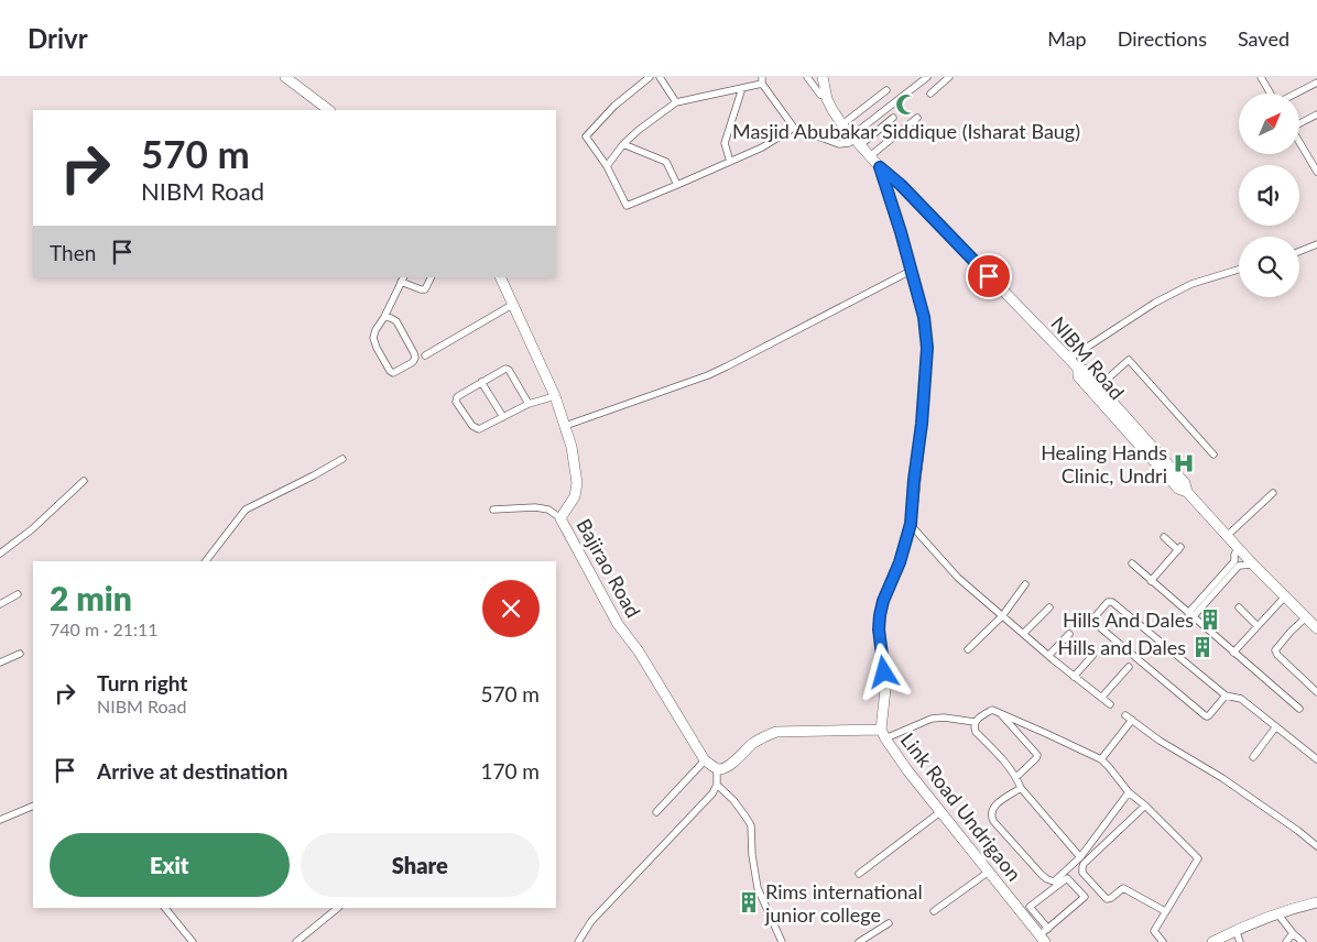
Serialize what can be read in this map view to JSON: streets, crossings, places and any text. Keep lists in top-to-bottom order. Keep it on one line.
{"streets":{"street":["NIBM Road","Bajirao Road","Link Road Undrigaon"]},"crossings":[["NIBM Road","Link Road Undrigaon"]],"places":{"mosque":["Masjid Abubakar Siddique (Isharat Baug)"],"hospital":["Healing Hands Clinic, Undri"],"building":["Hills And Dales","Hills and Dales","Rims international junior college"]},"north":"top right","page":{"header":"Drivr","nav":["Map","Directions","Saved"],"turn":["570 m","NIBM Road"],"then":"Then","heading":["2 min","740 m · 21:11"],"list":[{"name":"Turn right","note":"NIBM Road","value":"570 m"},{"name":"Arrive at destination","value":"170 m"}],"buttons":["Exit","Share"]}}
